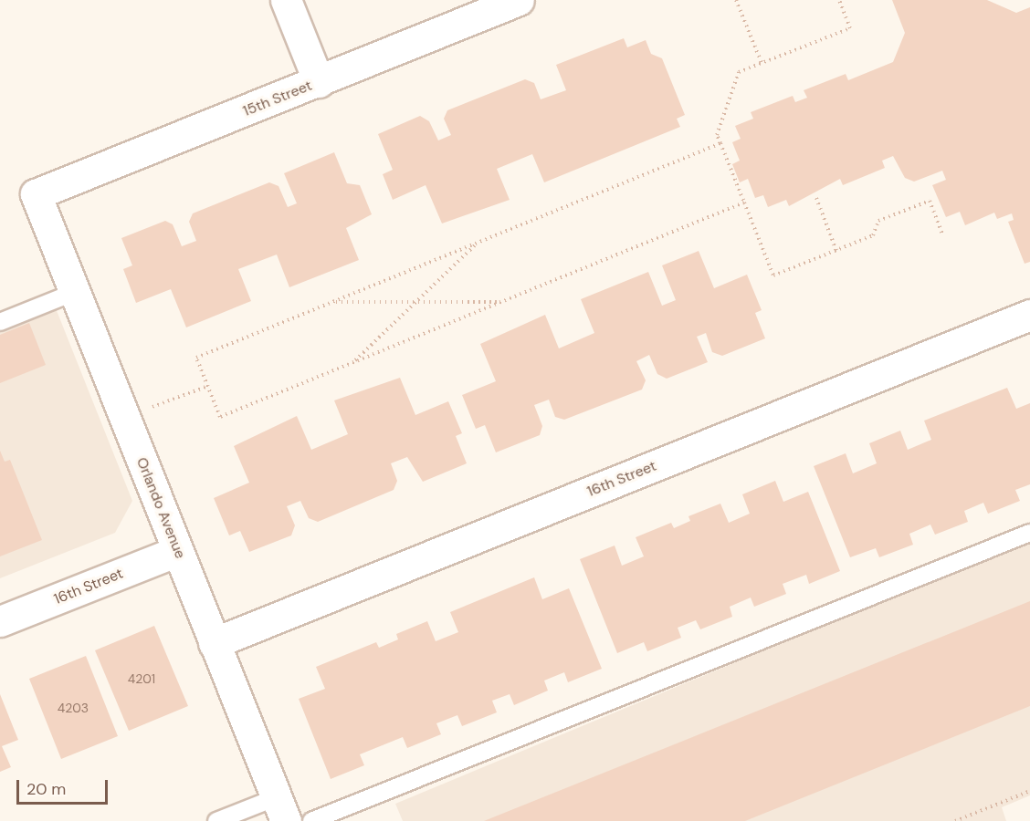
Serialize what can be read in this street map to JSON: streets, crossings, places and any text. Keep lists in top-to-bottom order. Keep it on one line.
{"streets":{"street":["15th Street","16th Street","Orlando Avenue"]},"crossings":[["15th Street","Orlando Avenue"],["16th Street","Orlando Avenue"]],"house_numbers":["4201","4203"],"scale_bar":"20 m"}
